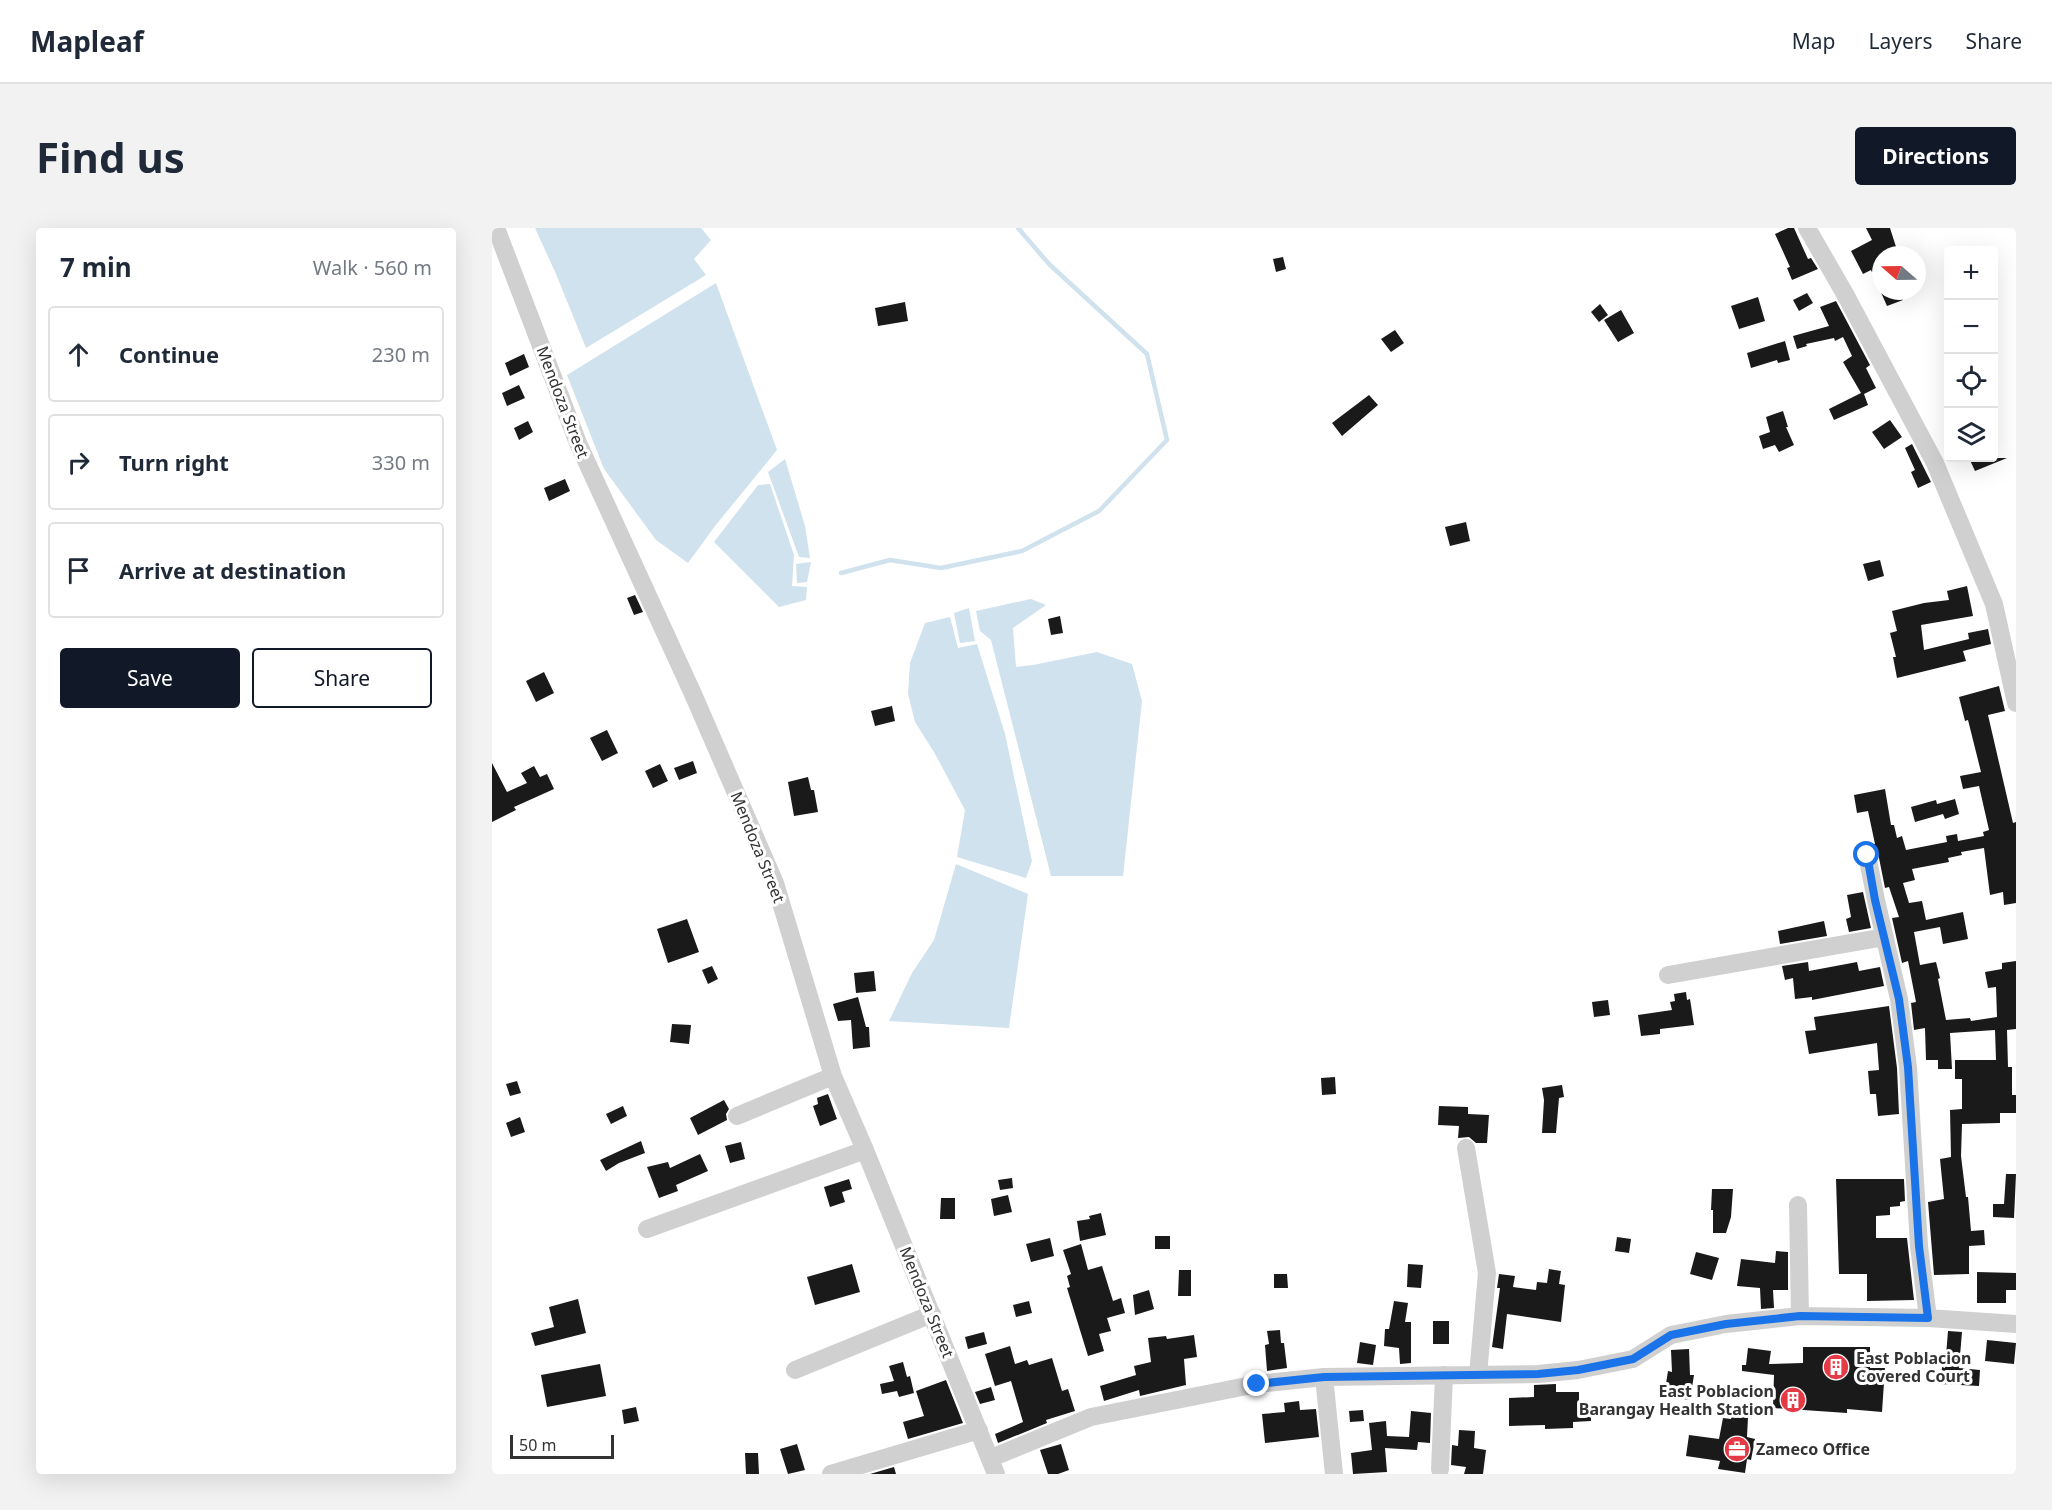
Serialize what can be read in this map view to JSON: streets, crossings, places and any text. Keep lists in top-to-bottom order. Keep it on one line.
{"streets":{"street":["Mendoza Street"]},"places":{"building":["East Poblacion Covered Court","East Poblacion Barangay Health Station"],"office":["Zameco Office"]},"scale_bar":"50 m","north":"left","page":{"header":"Mapleaf","nav":["Map","Layers","Share"],"buttons":["Directions",["Save","Share"]],"title":"Find us","heading":["7 min","Walk · 560 m"],"map_buttons":["+","−"],"list":[["Continue","230 m"],["Turn right","330 m"],"Arrive at destination"],"scale":"50 m"}}
